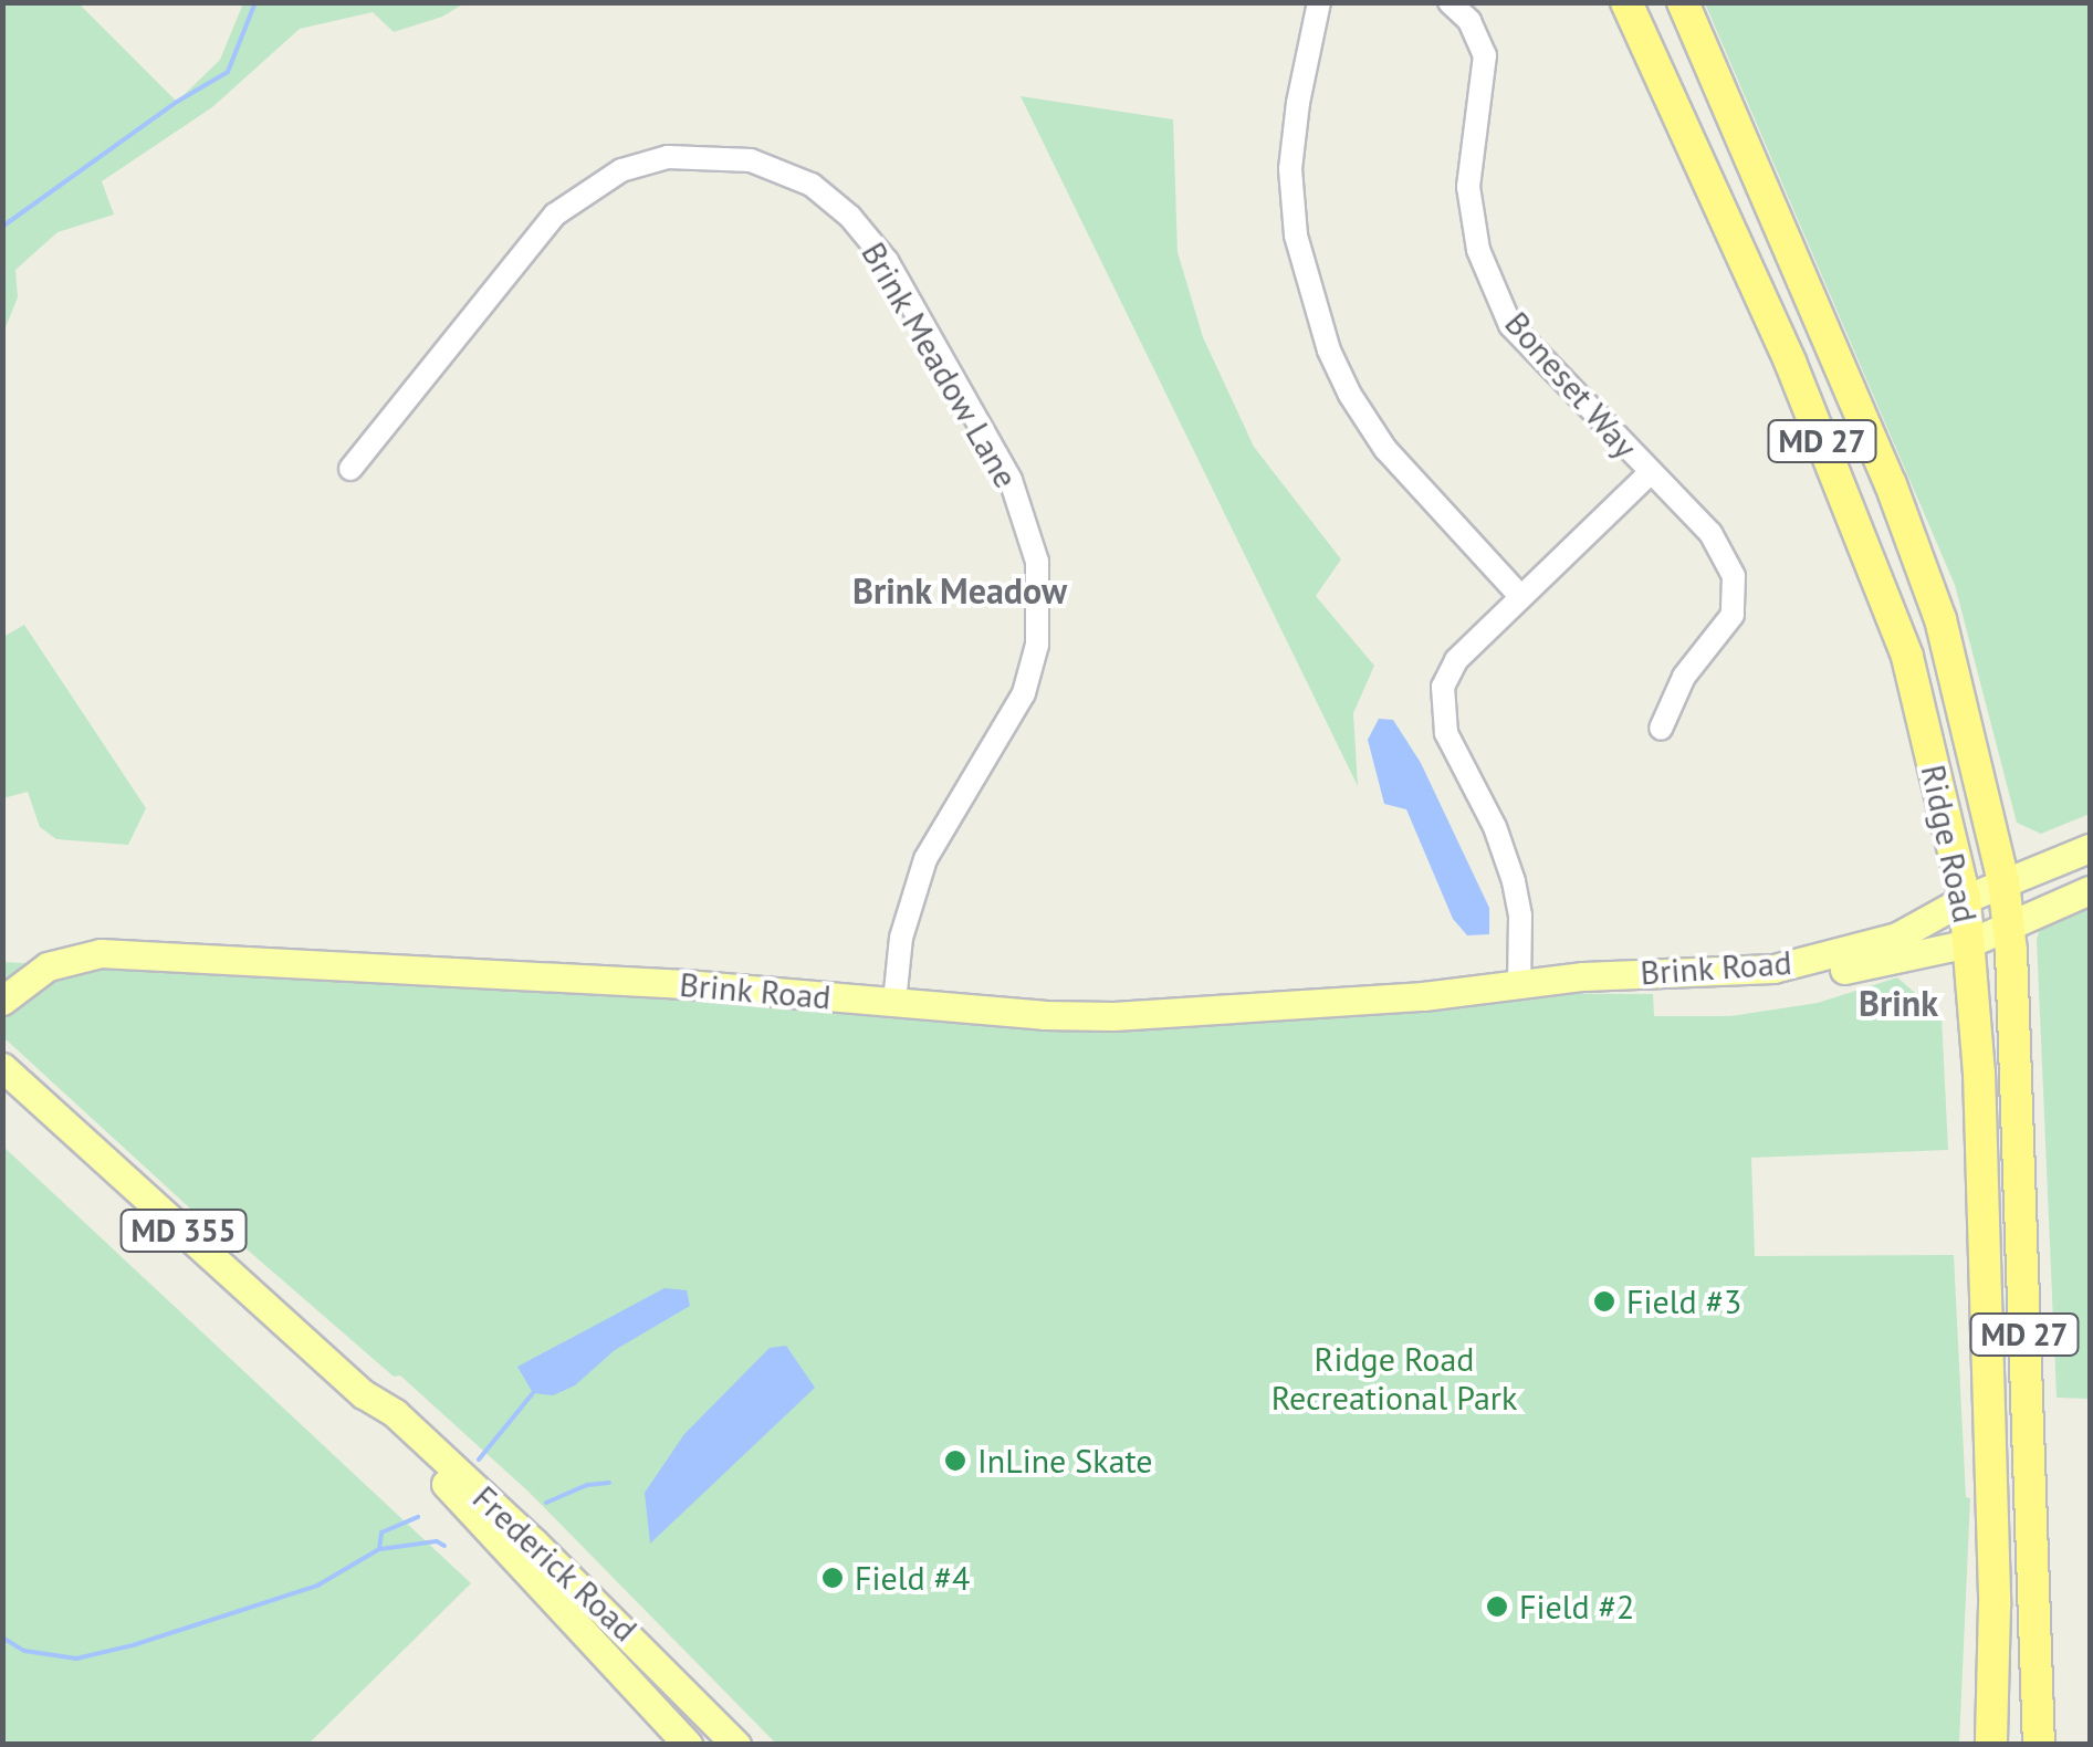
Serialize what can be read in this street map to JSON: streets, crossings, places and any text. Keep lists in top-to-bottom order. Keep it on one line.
{"streets":{"highway":["MD 27","Ridge Road"],"main road":["Brink Road","MD 355","Frederick Road"],"street":["Brink Meadow Lane","Boneset Way"]},"crossings":[["Brink Meadow Lane","Brink Road"],["Ridge Road","Brink Road"]],"districts":["Brink Meadow","Brink"],"parks":["Ridge Road Recreational Park"],"places":["Field #3","InLine Skate","Field #4","Field #2"]}
